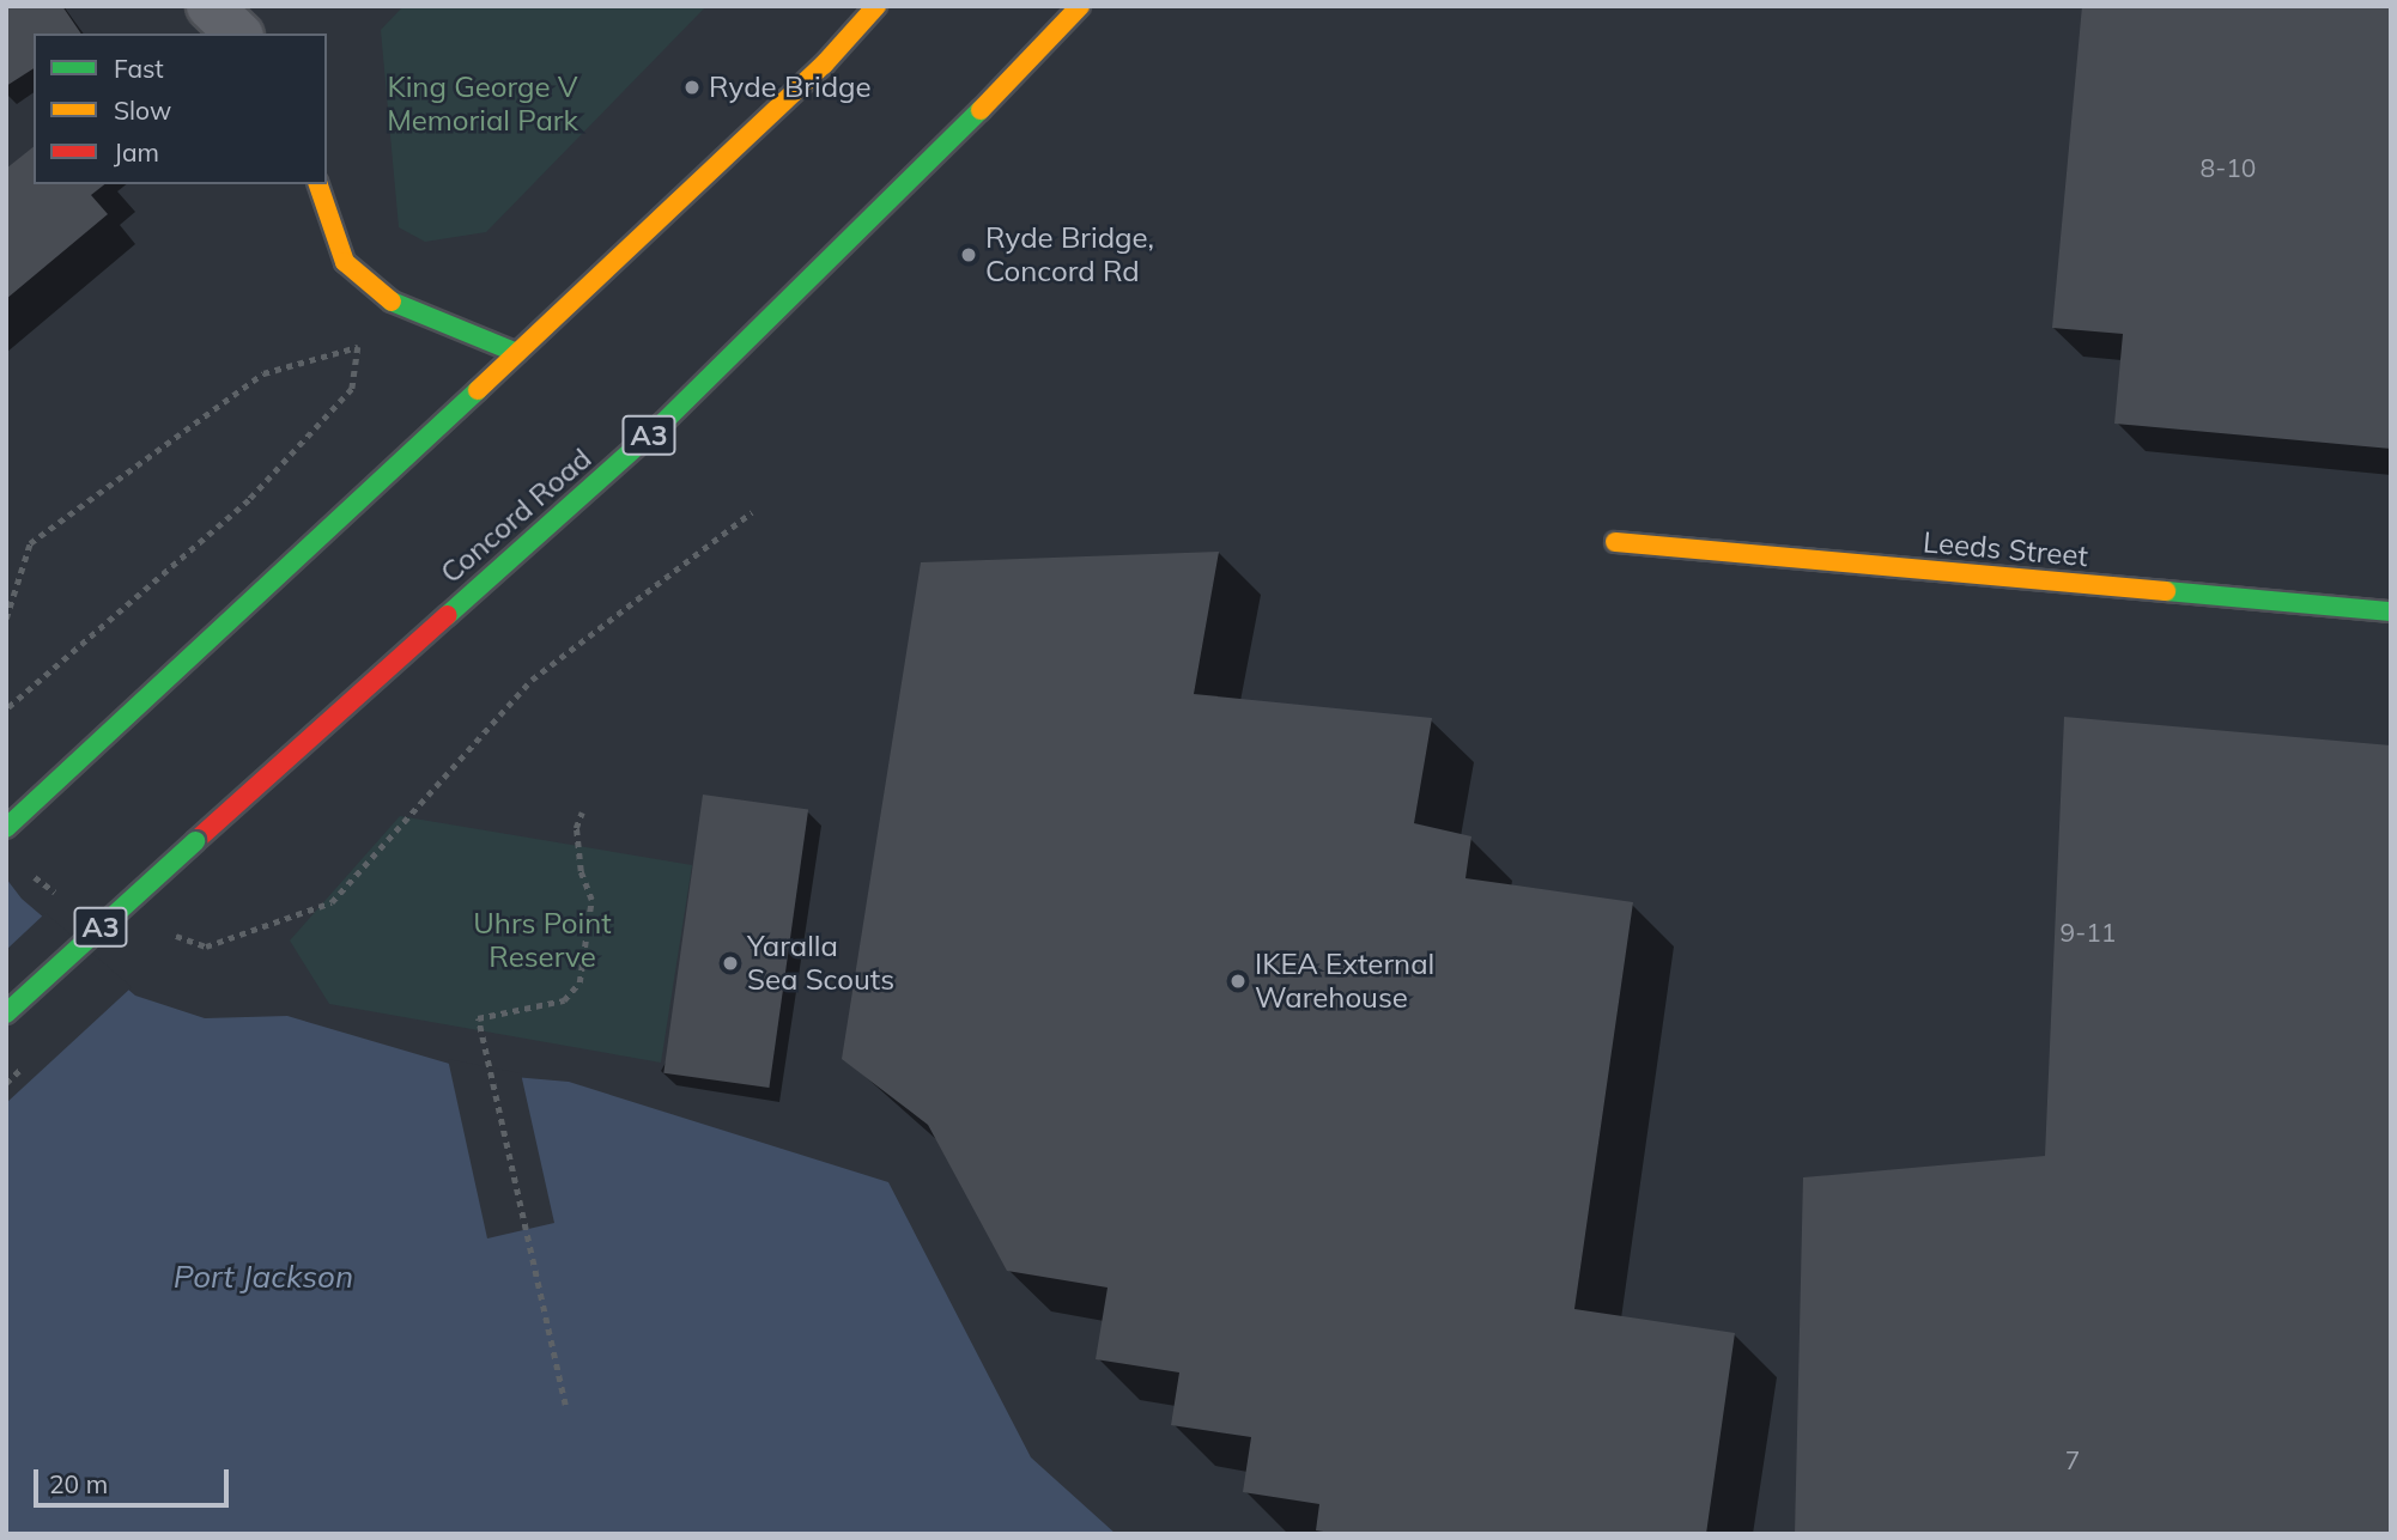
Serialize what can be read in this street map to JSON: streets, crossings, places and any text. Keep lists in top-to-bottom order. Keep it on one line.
{"streets":{"main road":["A3","Concord Road","Leeds Street"]},"water":["Port Jackson"],"parks":["King George V Memorial Park","Uhrs Point Reserve"],"places":["Ryde Bridge","Ryde Bridge, Concord Rd","Yaralla Sea Scouts","IKEA External Warehouse"],"house_numbers":["8-10","9-11","7"],"legend":["Fast","Slow","Jam"],"scale_bar":"20 m"}
